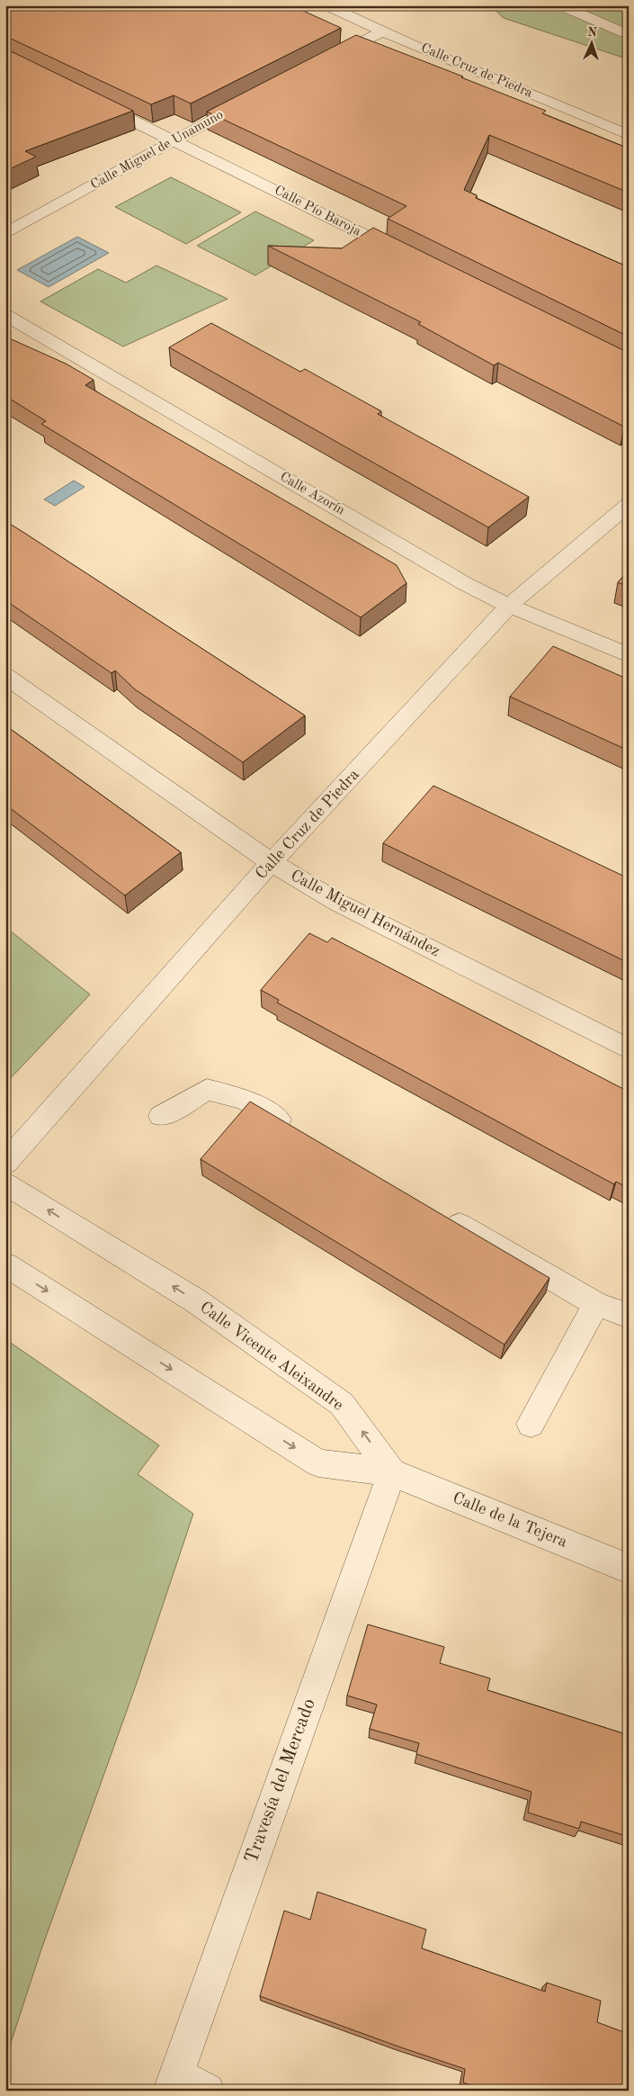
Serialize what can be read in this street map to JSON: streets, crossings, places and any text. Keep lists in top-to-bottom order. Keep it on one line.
{"streets":{"street":["Calle Cruz de Piedra","Calle Miguel de Unamuno","Calle Pío Baroja","Calle Azorín","Calle Miguel Hernández","Calle Vicente Aleixandre","Calle de la Tejera","Travesía del Mercado"]},"crossings":[["Calle Cruz de Piedra","Calle Azorín"],["Calle Cruz de Piedra","Calle Miguel Hernández"],["Calle Miguel de Unamuno","Calle Pío Baroja"],["Calle Vicente Aleixandre","Calle de la Tejera"],["Calle Vicente Aleixandre","Travesía del Mercado"],["Calle de la Tejera","Travesía del Mercado"]],"north":"top"}
